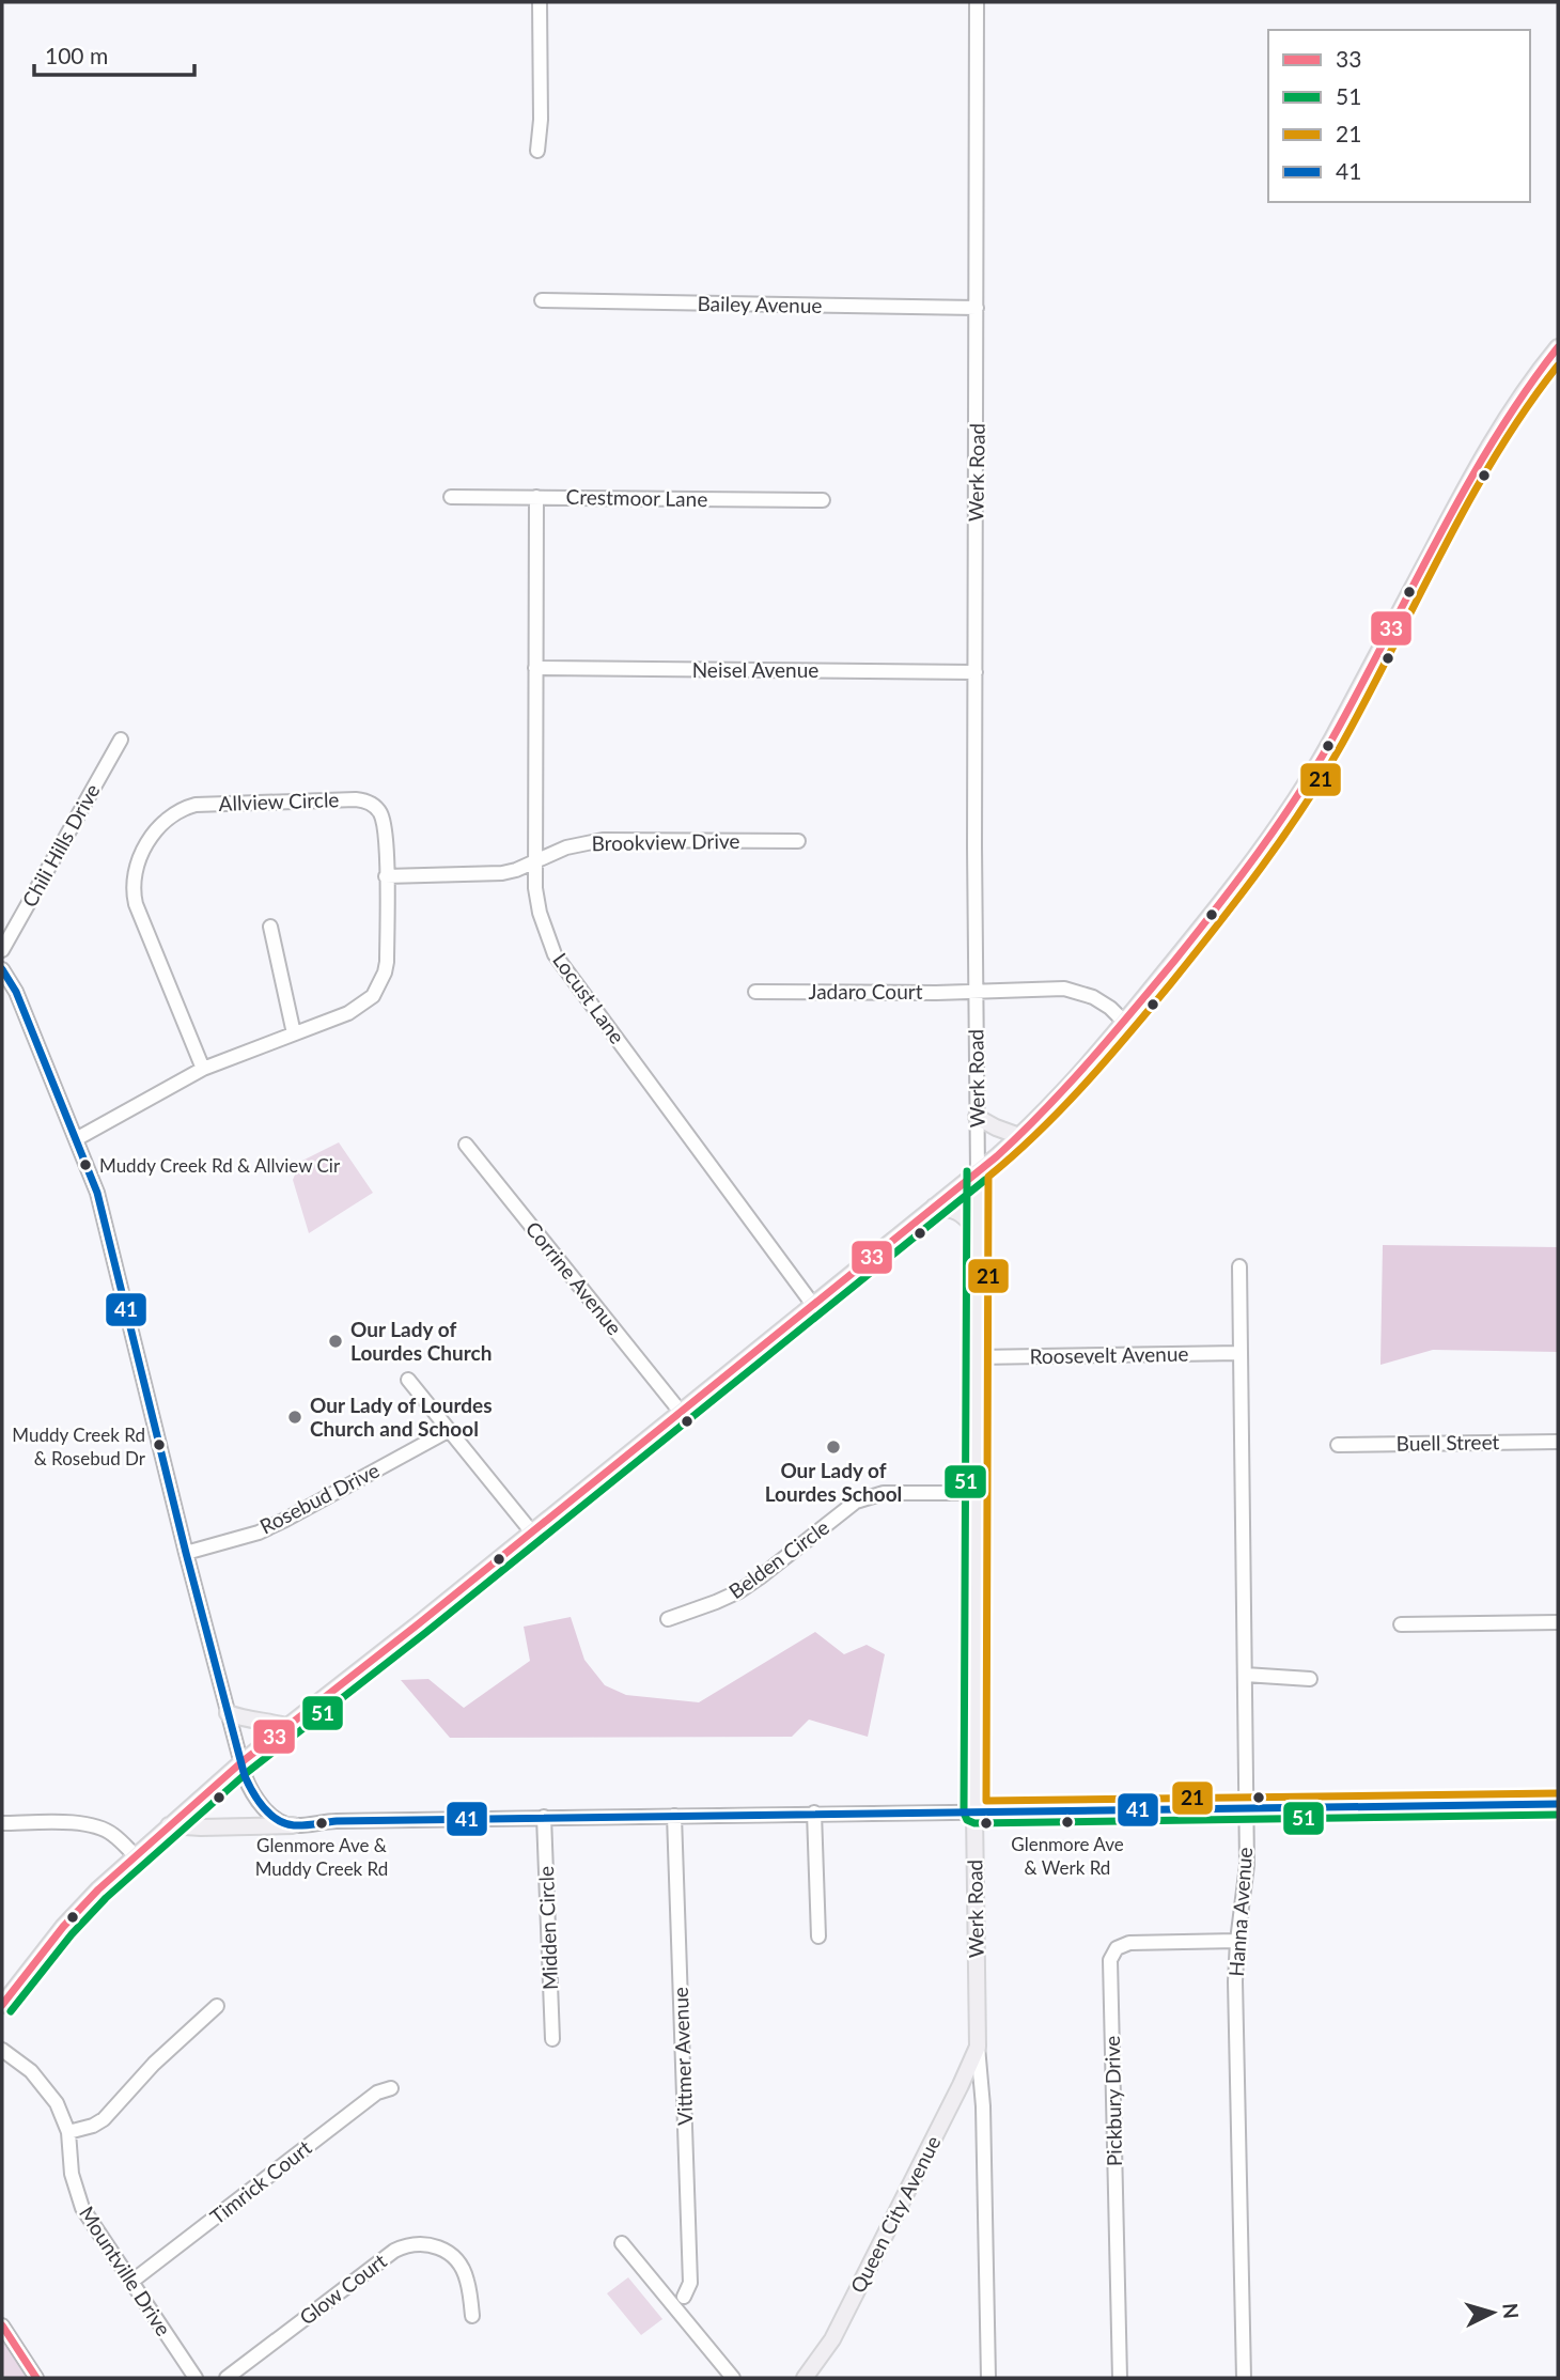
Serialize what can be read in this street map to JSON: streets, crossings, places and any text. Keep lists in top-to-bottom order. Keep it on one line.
{"streets":{"main road":["Werk Road","Queen City Avenue"],"street":["Bailey Avenue","Crestmoor Lane","Neisel Avenue","Allview Circle","Brookview Drive","Chili Hills Drive","Jadaro Court","Locust Lane","Corrine Avenue","Roosevelt Avenue","Buell Street","Rosebud Drive","Belden Circle","Hanna Avenue","Midden Circle","Vittmer Avenue","Pickbury Drive","Timrick Court","Mountville Drive","Glow Court"]},"crossings":[["Bailey Avenue","Werk Road"],["Werk Road","Neisel Avenue"],["Werk Road","Jadaro Court"],["Werk Road","Roosevelt Avenue"],["Werk Road","Belden Circle"],["Werk Road","Queen City Avenue"],["Crestmoor Lane","Locust Lane"],["Neisel Avenue","Locust Lane"],["Allview Circle","Brookview Drive"],["Brookview Drive","Locust Lane"],["Roosevelt Avenue","Hanna Avenue"],["Hanna Avenue","Pickbury Drive"],["Timrick Court","Mountville Drive"]],"places":["Muddy Creek Rd & Allview Cir","Our Lady of Lourdes Church","Our Lady of Lourdes Church and School","Muddy Creek Rd & Rosebud Dr","Our Lady of Lourdes School","Glenmore Ave & Werk Rd","Glenmore Ave & Muddy Creek Rd"],"lines":["transit line 33","transit line 21","transit line 41","transit line 51"],"legend":["33","51","21","41"],"scale_bar":"100 m","north":"right"}
